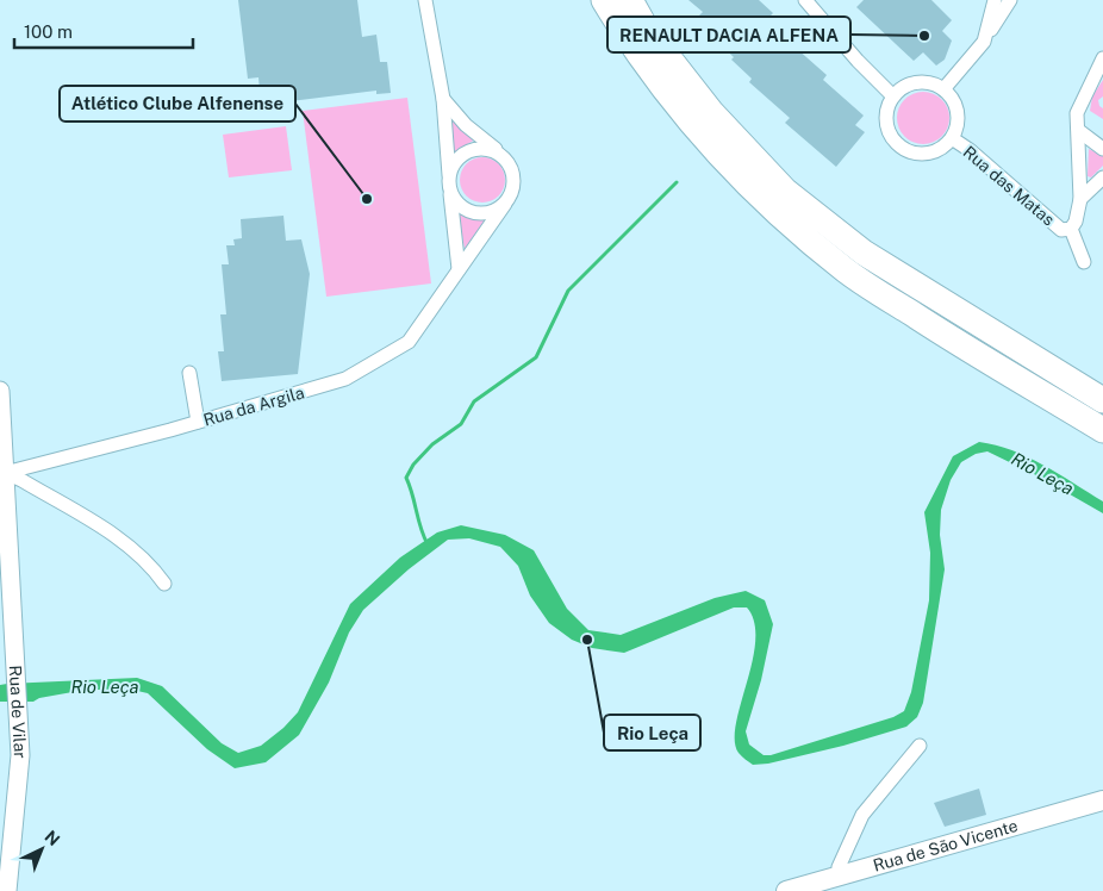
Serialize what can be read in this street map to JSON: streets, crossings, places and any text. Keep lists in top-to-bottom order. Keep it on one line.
{"streets":{"main road":["Rua de São Vicente"],"street":["Rua das Matas","Rua da Argila","Rua de Vilar"]},"crossings":[["Rua da Argila","Rua de Vilar"]],"water":["Rio Leça"],"places":["RENAULT DACIA ALFENA","Atlético Clube Alfenense","Rio Leça"],"scale_bar":"100 m","north":"top right"}
